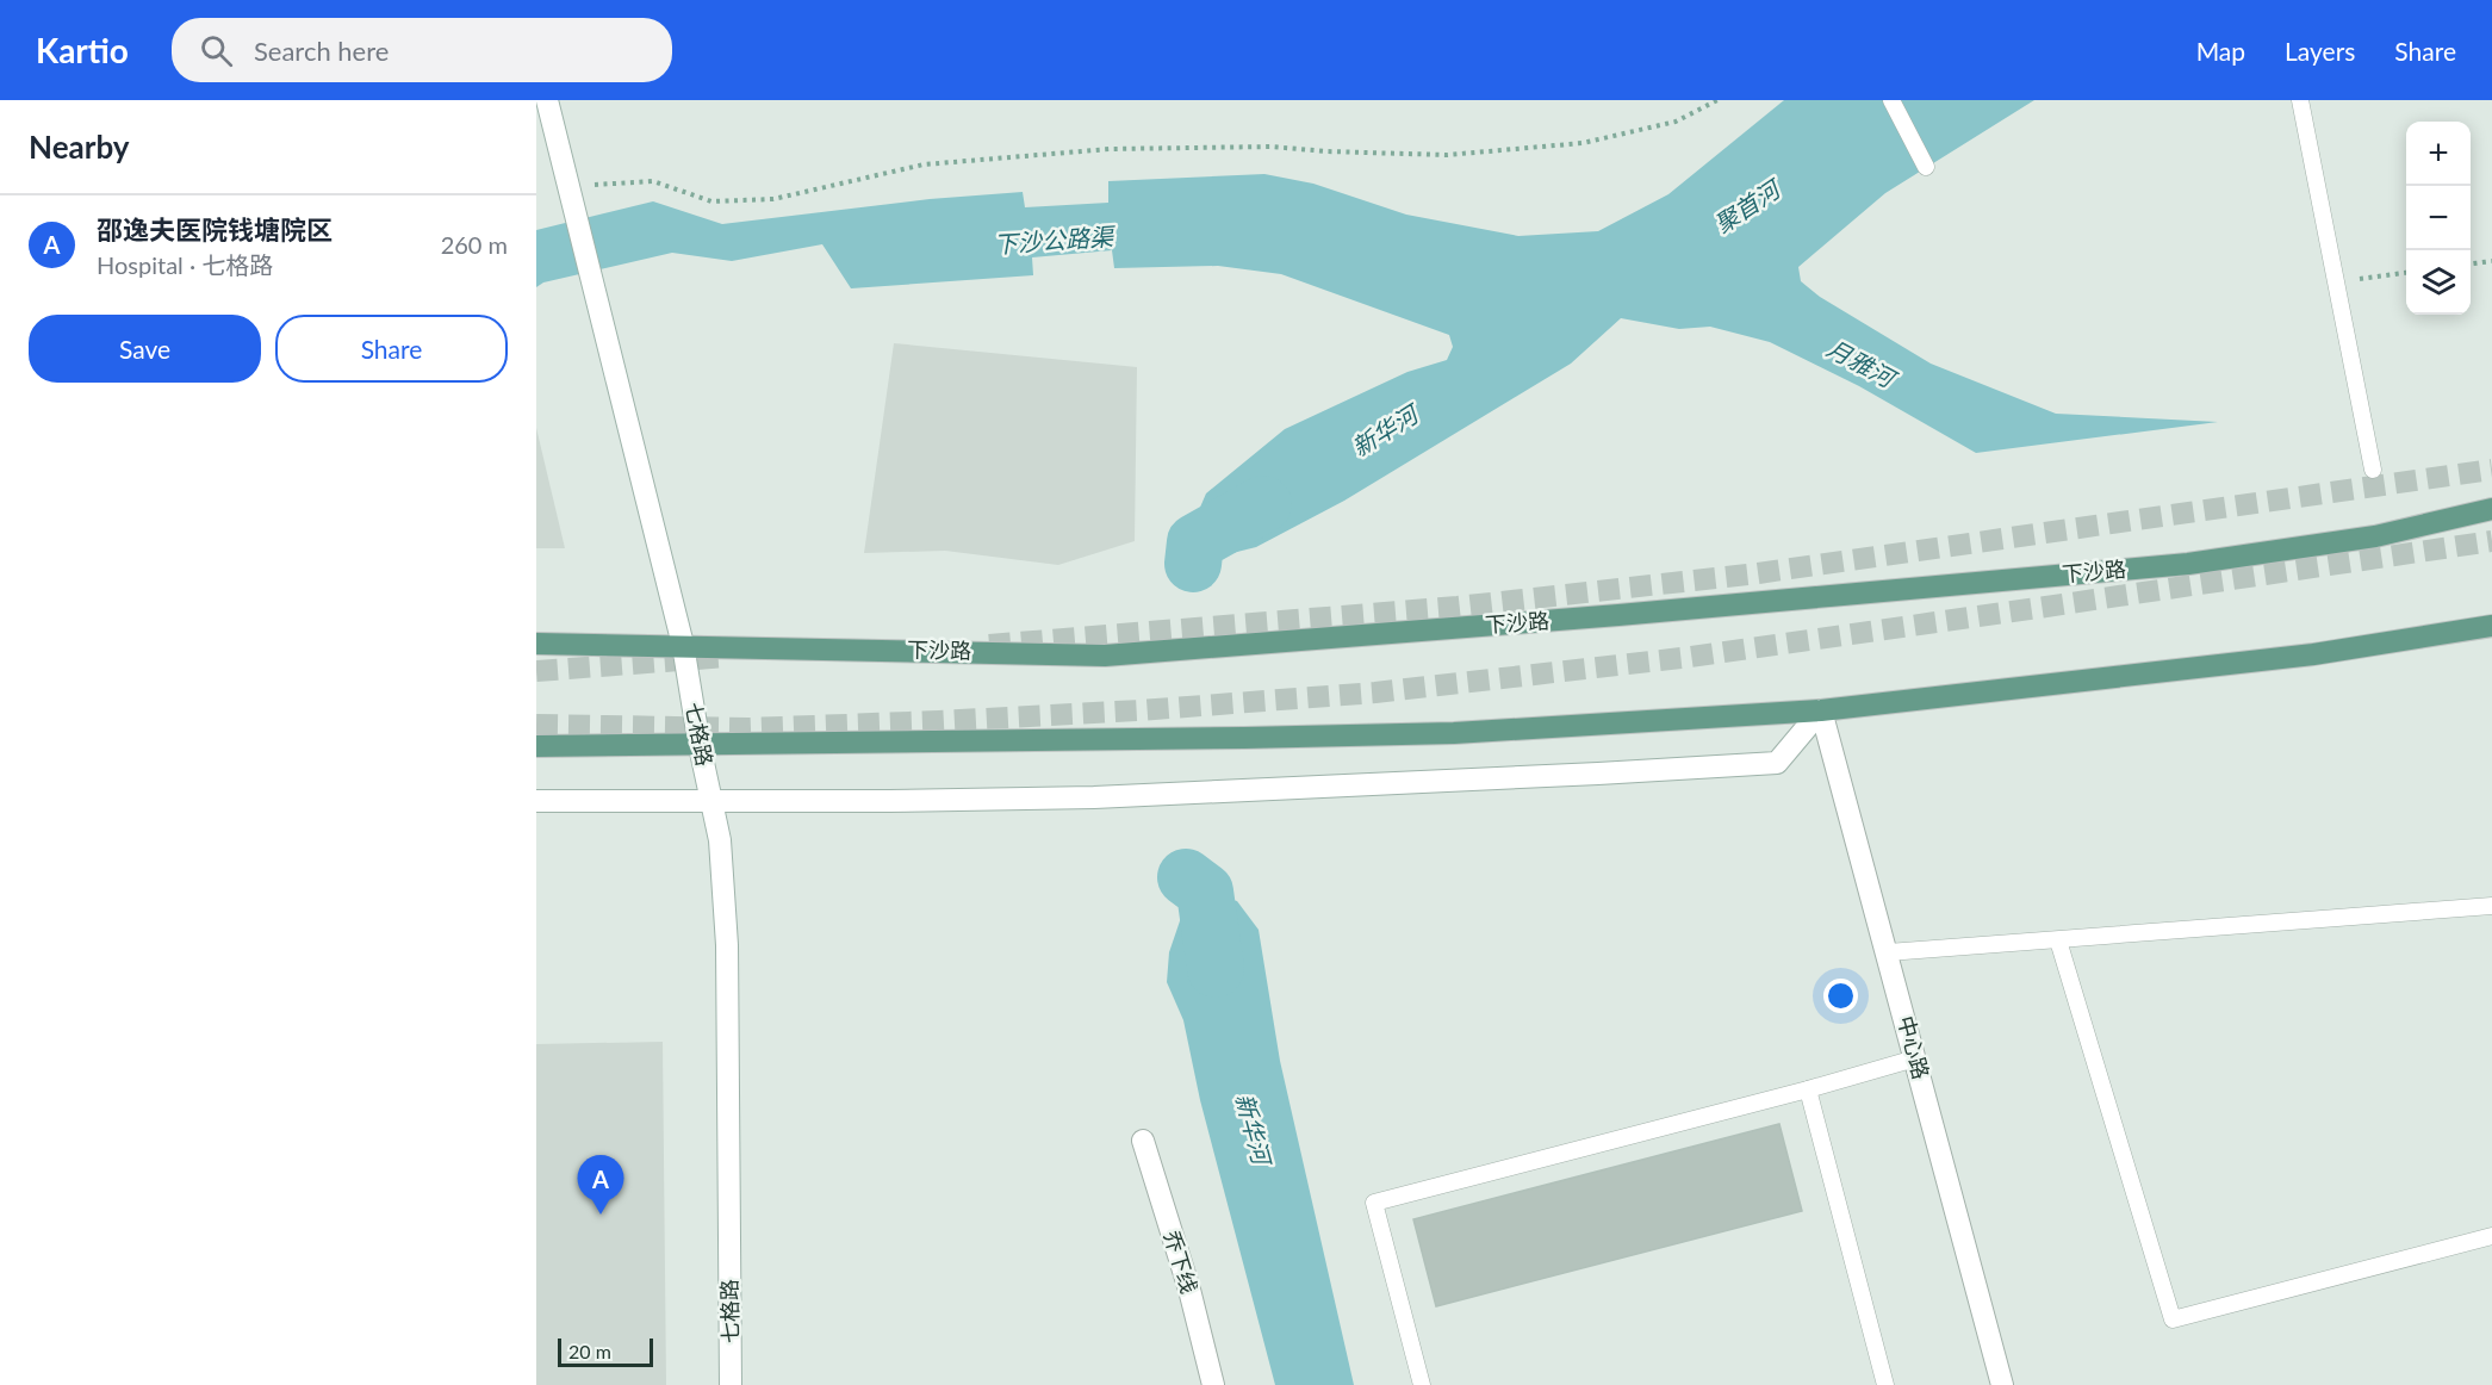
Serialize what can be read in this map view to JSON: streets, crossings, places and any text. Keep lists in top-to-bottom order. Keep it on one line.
{"streets":{"main road":["下沙路"],"street":["七格路","中心路","乔下线"]},"crossings":[["下沙路","七格路"]],"water":["聚首河","下沙公路渠","月雅河","新华河"],"scale_bar":"20 m","page":{"header":"Kartio","search":"Search here","nav":["Map","Layers","Share"],"heading":"Nearby","map_buttons":["+","−"],"list":[{"mark":"A","name":"邵逸夫医院钱塘院区","note":"Hospital · 七格路","value":"260 m"}],"buttons":["Save","Share"],"pins":"A","scale":"20 m"}}
